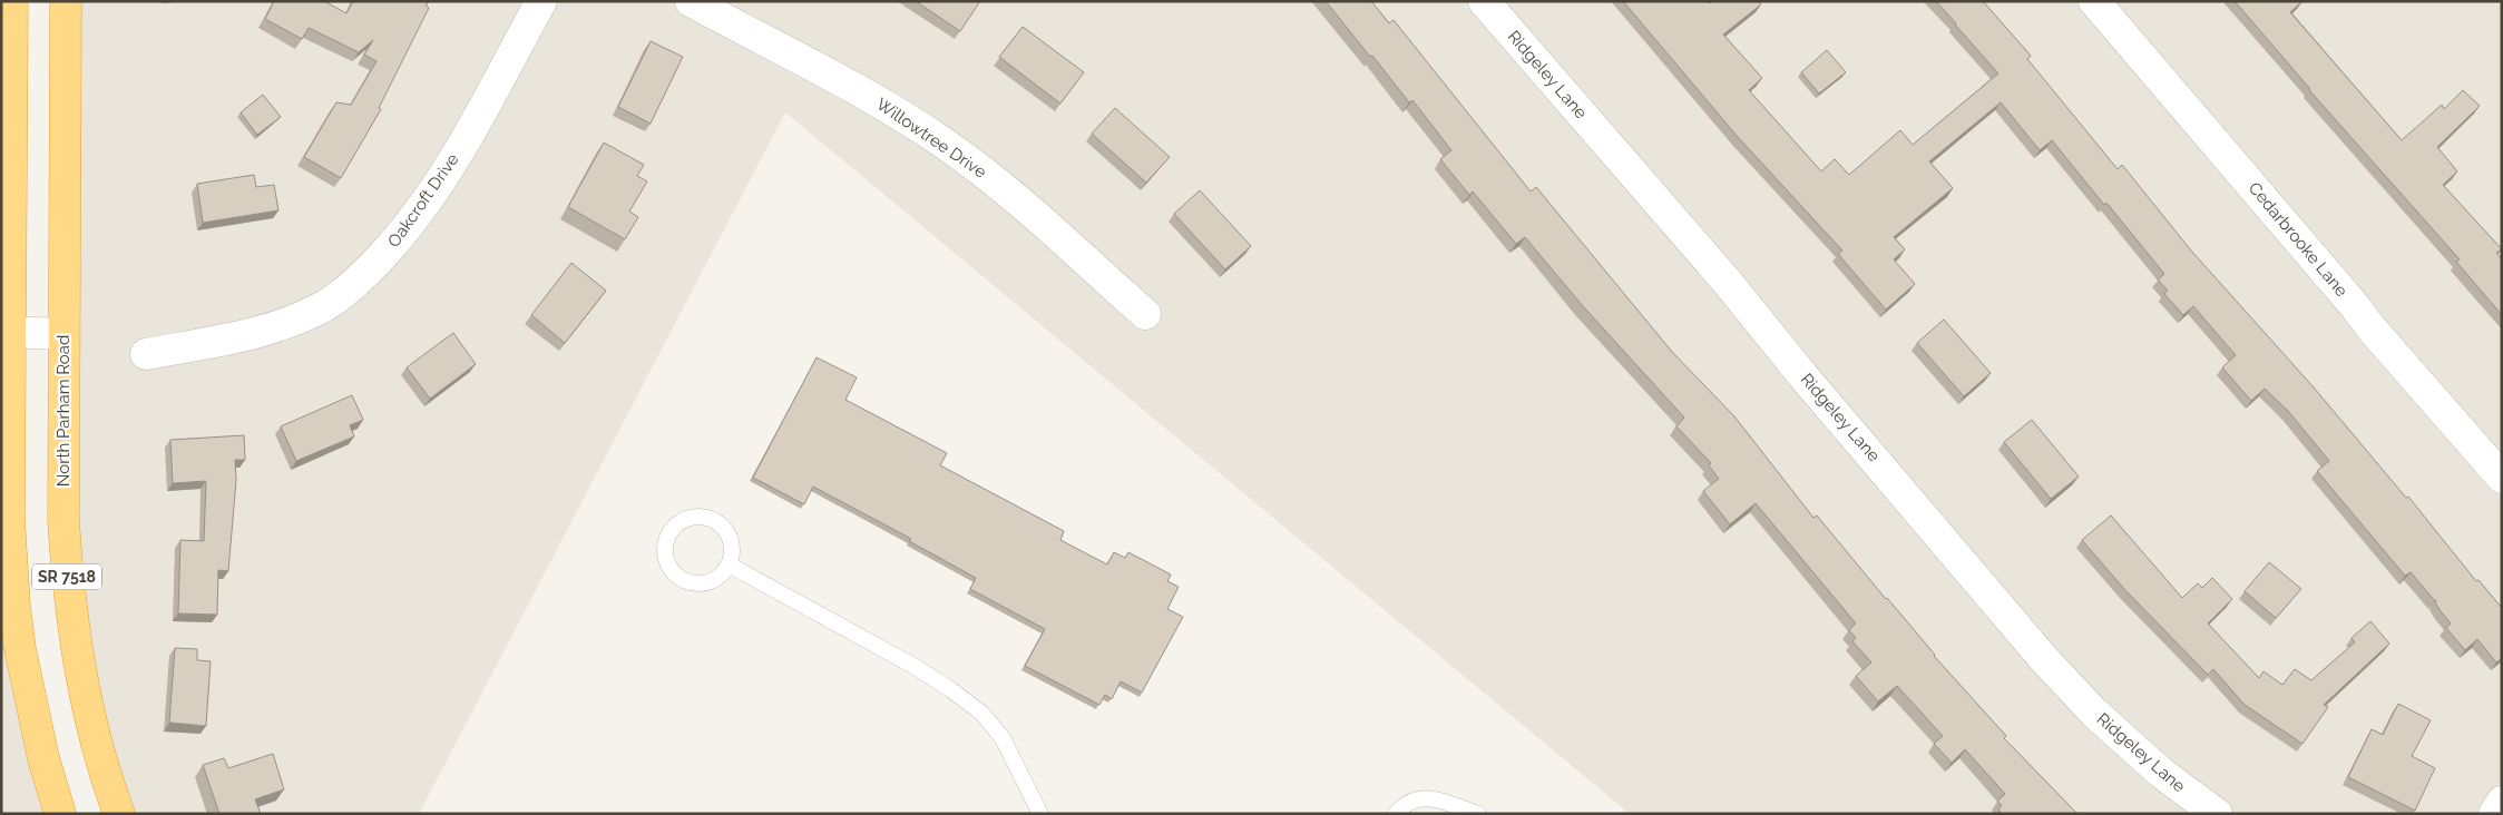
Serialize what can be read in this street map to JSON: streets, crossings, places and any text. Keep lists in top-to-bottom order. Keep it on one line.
{"streets":{"highway":["North Parham Road","SR 7518"],"street":["Ridgeley Lane","Willowtree Drive","Oakcroft Drive","Cedarbrooke Lane"]}}
